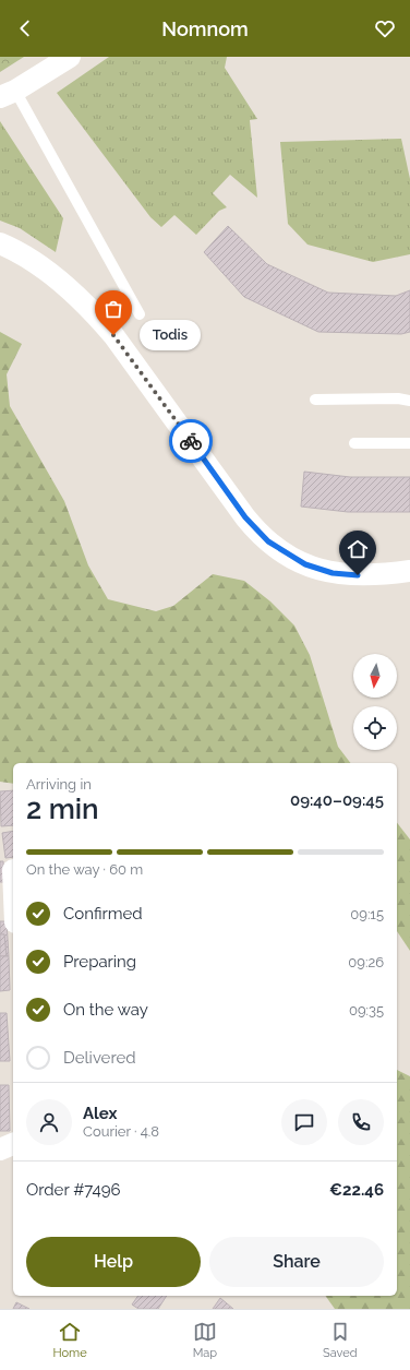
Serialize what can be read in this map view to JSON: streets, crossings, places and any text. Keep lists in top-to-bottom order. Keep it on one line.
{"places":["Todis"],"north":"bottom","page":{"header":"Nomnom","bubble":"Todis","heading":["2 min","Arriving in","09:40–09:45"],"panel":["Alex","Courier · 4.8","Order #7496","€22.46"],"bar":"On the way · 60 m","list":[["Confirmed","09:15"],["Preparing","09:26"],["On the way","09:35"],"Delivered"],"buttons":["Help","Share"],"tabs":["Home","Map","Saved"]}}
